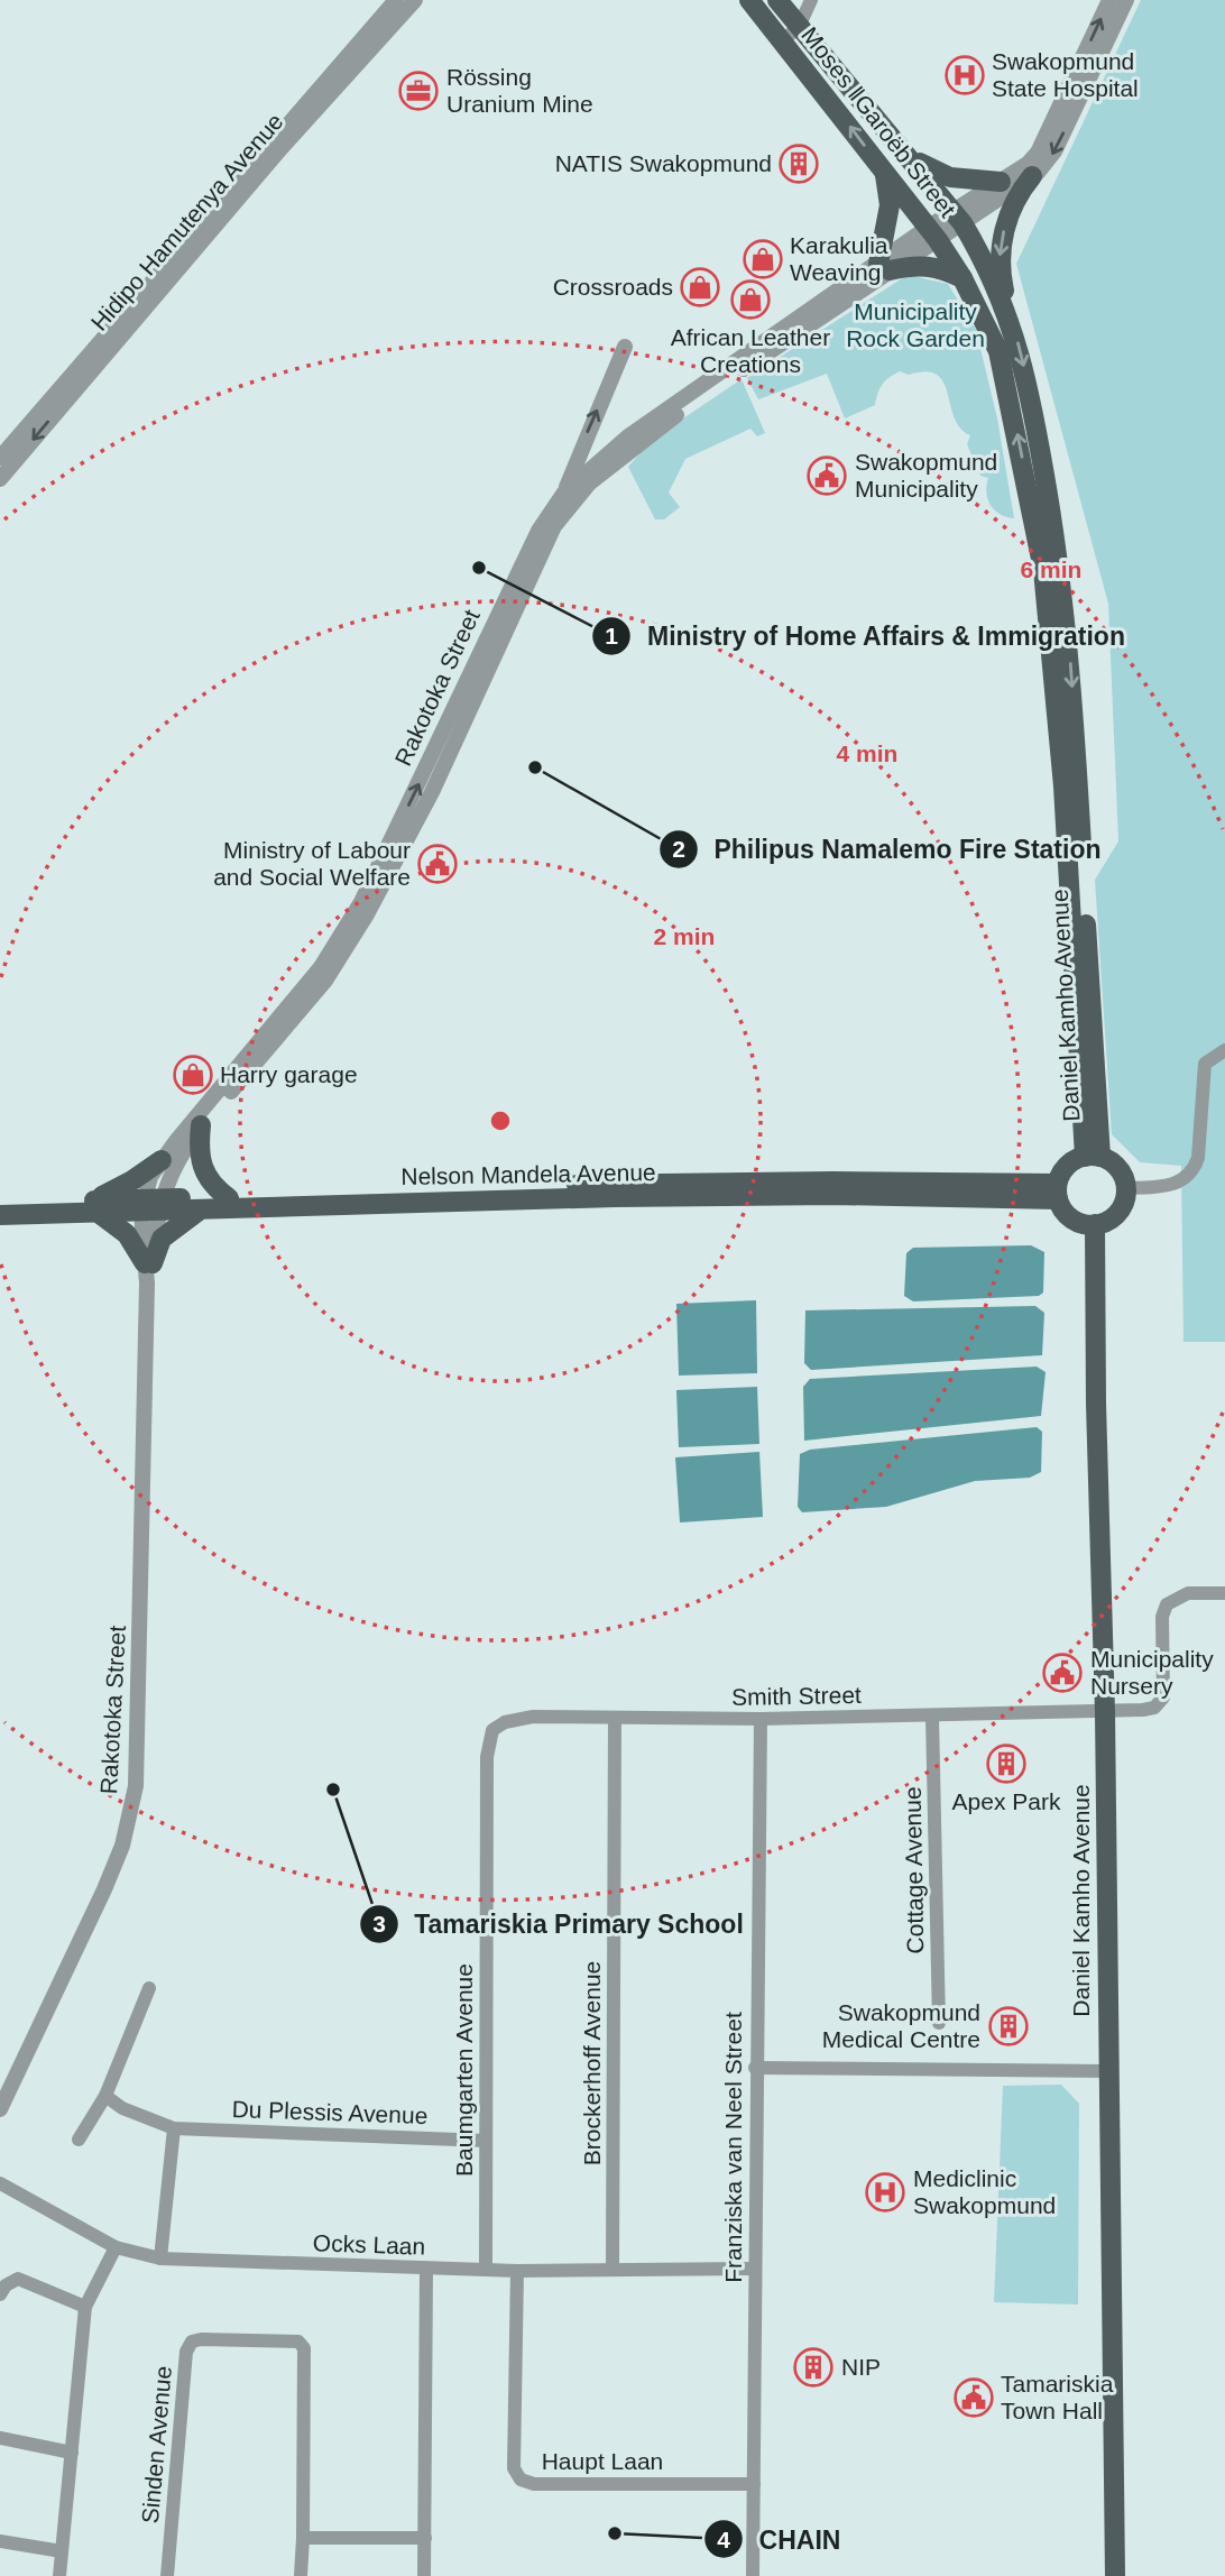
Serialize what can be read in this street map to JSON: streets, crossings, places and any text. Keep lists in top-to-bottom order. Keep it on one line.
{"streets":{"main road":["Moses ǁGaroëb Street","Daniel Kamho Avenue","Nelson Mandela Avenue"],"street":["Hidipo Hamutenya Avenue","Rakotoka Street","Smith Street","Cottage Avenue","Brockerhoff Avenue","Baumgarten Avenue","Du Plessis Avenue","Franziska van Neel Street","Ocks Laan","Sinden Avenue","Haupt Laan"]},"crossings":[["Moses ǁGaroëb Street","Rakotoka Street"],["Moses ǁGaroëb Street","Daniel Kamho Avenue"],["Rakotoka Street","Daniel Kamho Avenue"],["Rakotoka Street","Nelson Mandela Avenue"],["Daniel Kamho Avenue","Nelson Mandela Avenue"],["Daniel Kamho Avenue","Smith Street"],["Smith Street","Cottage Avenue"],["Smith Street","Brockerhoff Avenue"],["Smith Street","Baumgarten Avenue"],["Smith Street","Franziska van Neel Street"],["Brockerhoff Avenue","Ocks Laan"],["Baumgarten Avenue","Du Plessis Avenue"],["Baumgarten Avenue","Ocks Laan"],["Franziska van Neel Street","Ocks Laan"],["Franziska van Neel Street","Haupt Laan"],["Ocks Laan","Haupt Laan"]],"parks":["Municipality Rock Garden"],"places":{"hospital":["Swakopmund State Hospital","Mediclinic Swakopmund"],"office":["Rössing Uranium Mine"],"building":["NATIS Swakopmund","Apex Park","Swakopmund Medical Centre","NIP"],"shop":["Karakulia Weaving","Crossroads","African Leather Creations","Harry garage"],"public building":["Swakopmund Municipality","Ministry of Labour and Social Welfare","Municipality Nursery","Tamariskia Town Hall"],"other":["Ministry of Home Affairs & Immigration","Philipus Namalemo Fire Station","Tamariskia Primary School","CHAIN"]},"rings":["6 min","4 min","2 min"]}
